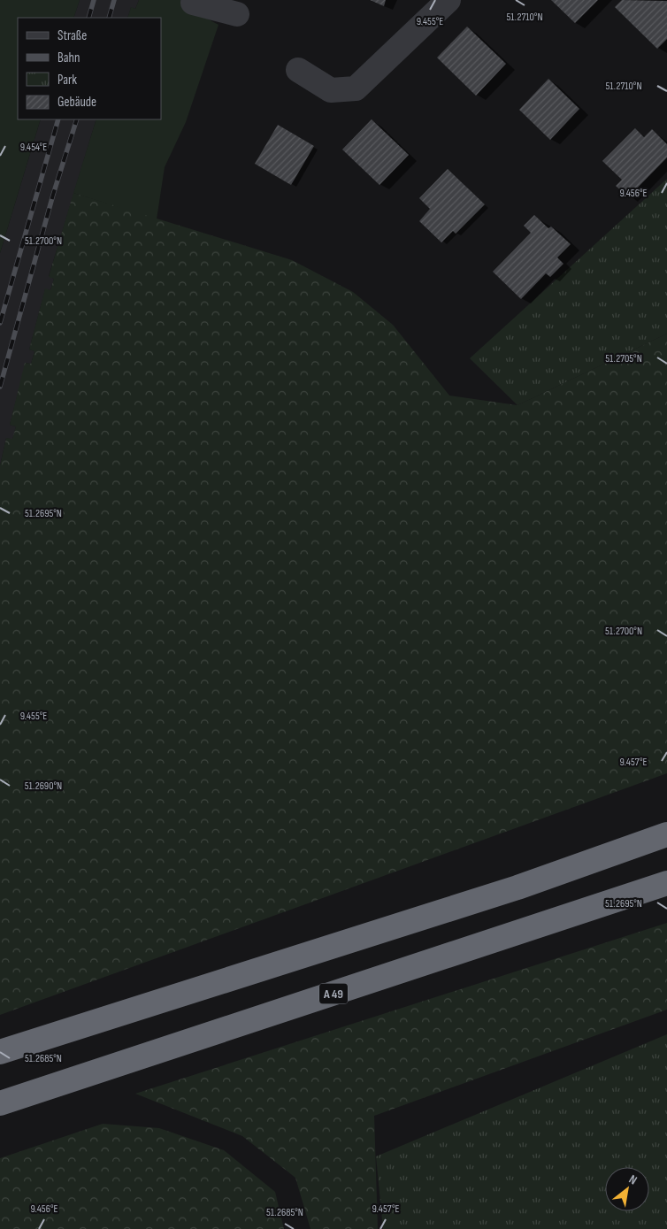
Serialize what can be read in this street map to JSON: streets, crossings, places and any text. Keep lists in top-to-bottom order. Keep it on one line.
{"streets":{"highway":["A 49"]},"legend":["Straße","Bahn","Park","Gebäude"],"north":"top right","coordinates":["51.2710°N","9.455°E","9.454°E","9.456°E","51.2700°N","51.2705°N","51.2695°N","9.457°E","51.2690°N","51.2685°N"]}
